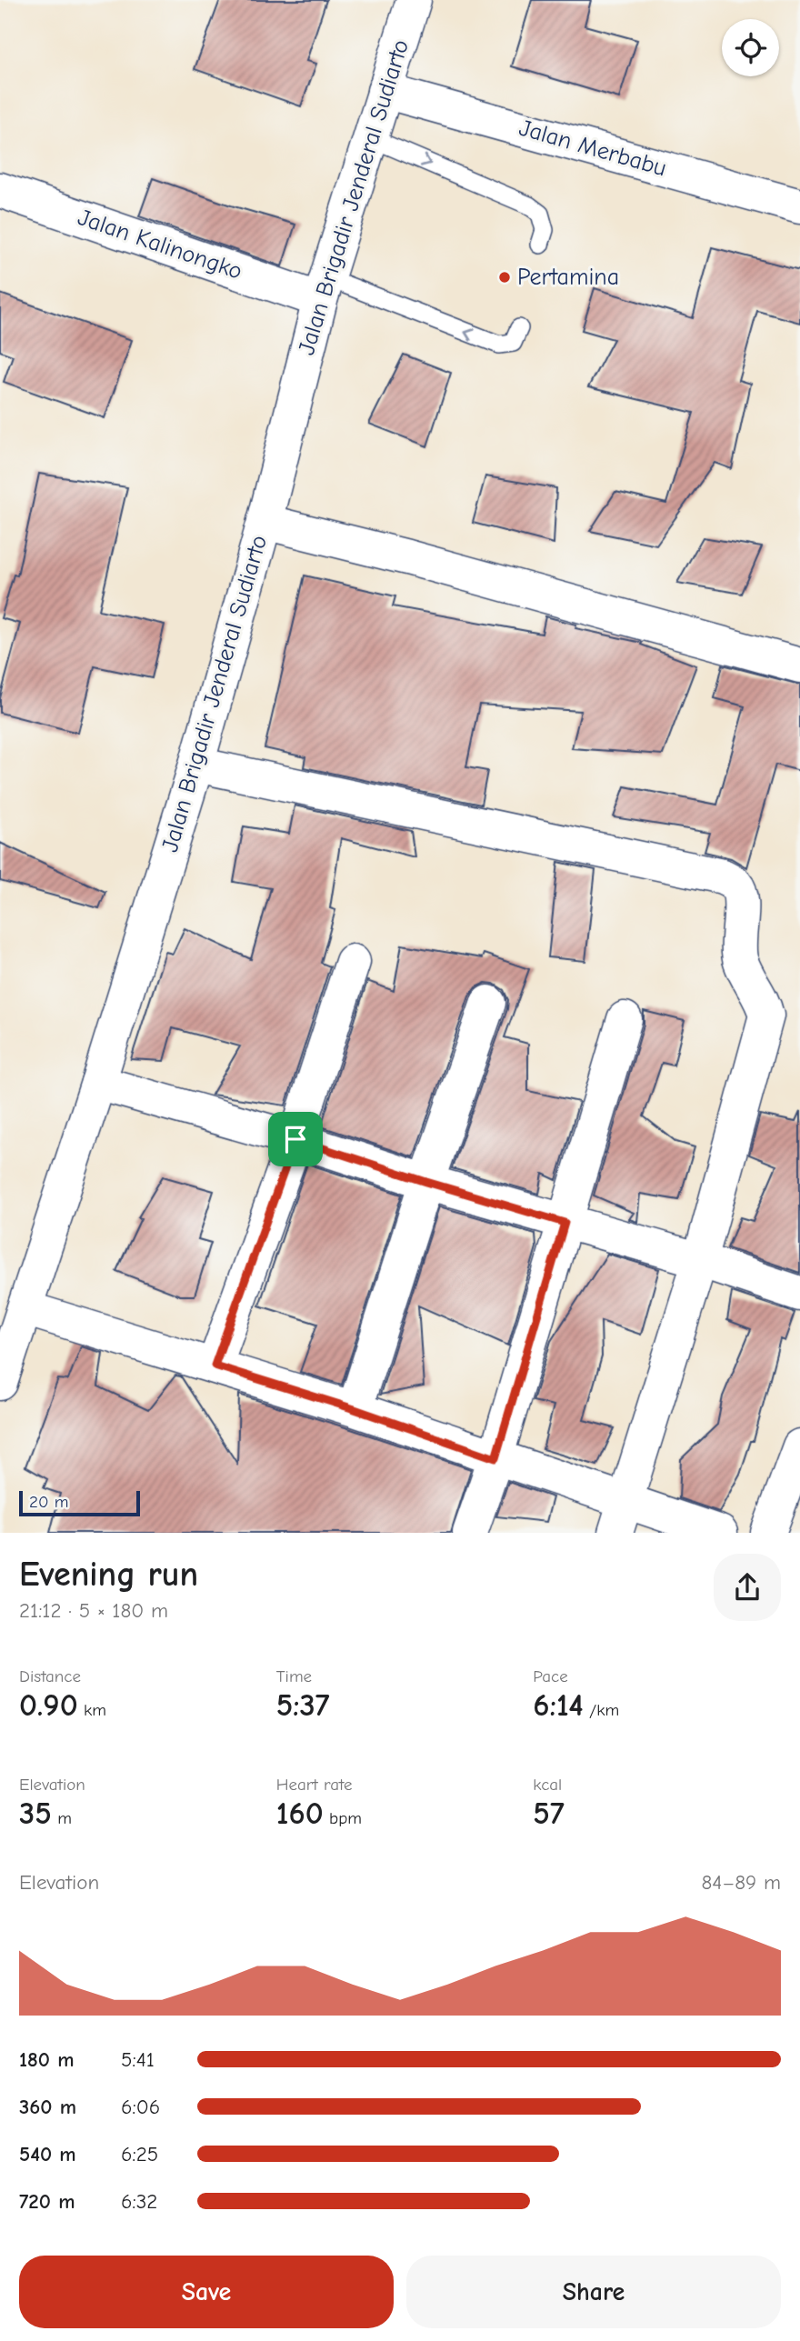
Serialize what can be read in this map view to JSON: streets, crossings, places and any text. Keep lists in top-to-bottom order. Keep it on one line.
{"streets":{"street":["Jalan Merbabu","Jalan Brigadir Jenderal Sudiarto","Jalan Kalinongko"]},"crossings":[["Jalan Merbabu","Jalan Brigadir Jenderal Sudiarto"],["Jalan Brigadir Jenderal Sudiarto","Jalan Kalinongko"]],"places":["Pertamina"],"scale_bar":"20 m","page":{"scale":"20 m","heading":["Evening run","21:12 · 5 × 180 m"],"stats":[["Distance","0.90 km"],["Time","5:37"],["Pace","6:14 /km"],["Elevation","35 m"],["Heart rate","160 bpm"],["kcal","57"]],"chart":["Elevation","84–89 m"],"list":[{"name":"180 m","note":"5:41"},{"name":"360 m","note":"6:06"},{"name":"540 m","note":"6:25"},{"name":"720 m","note":"6:32"}],"buttons":["Save","Share"]}}
